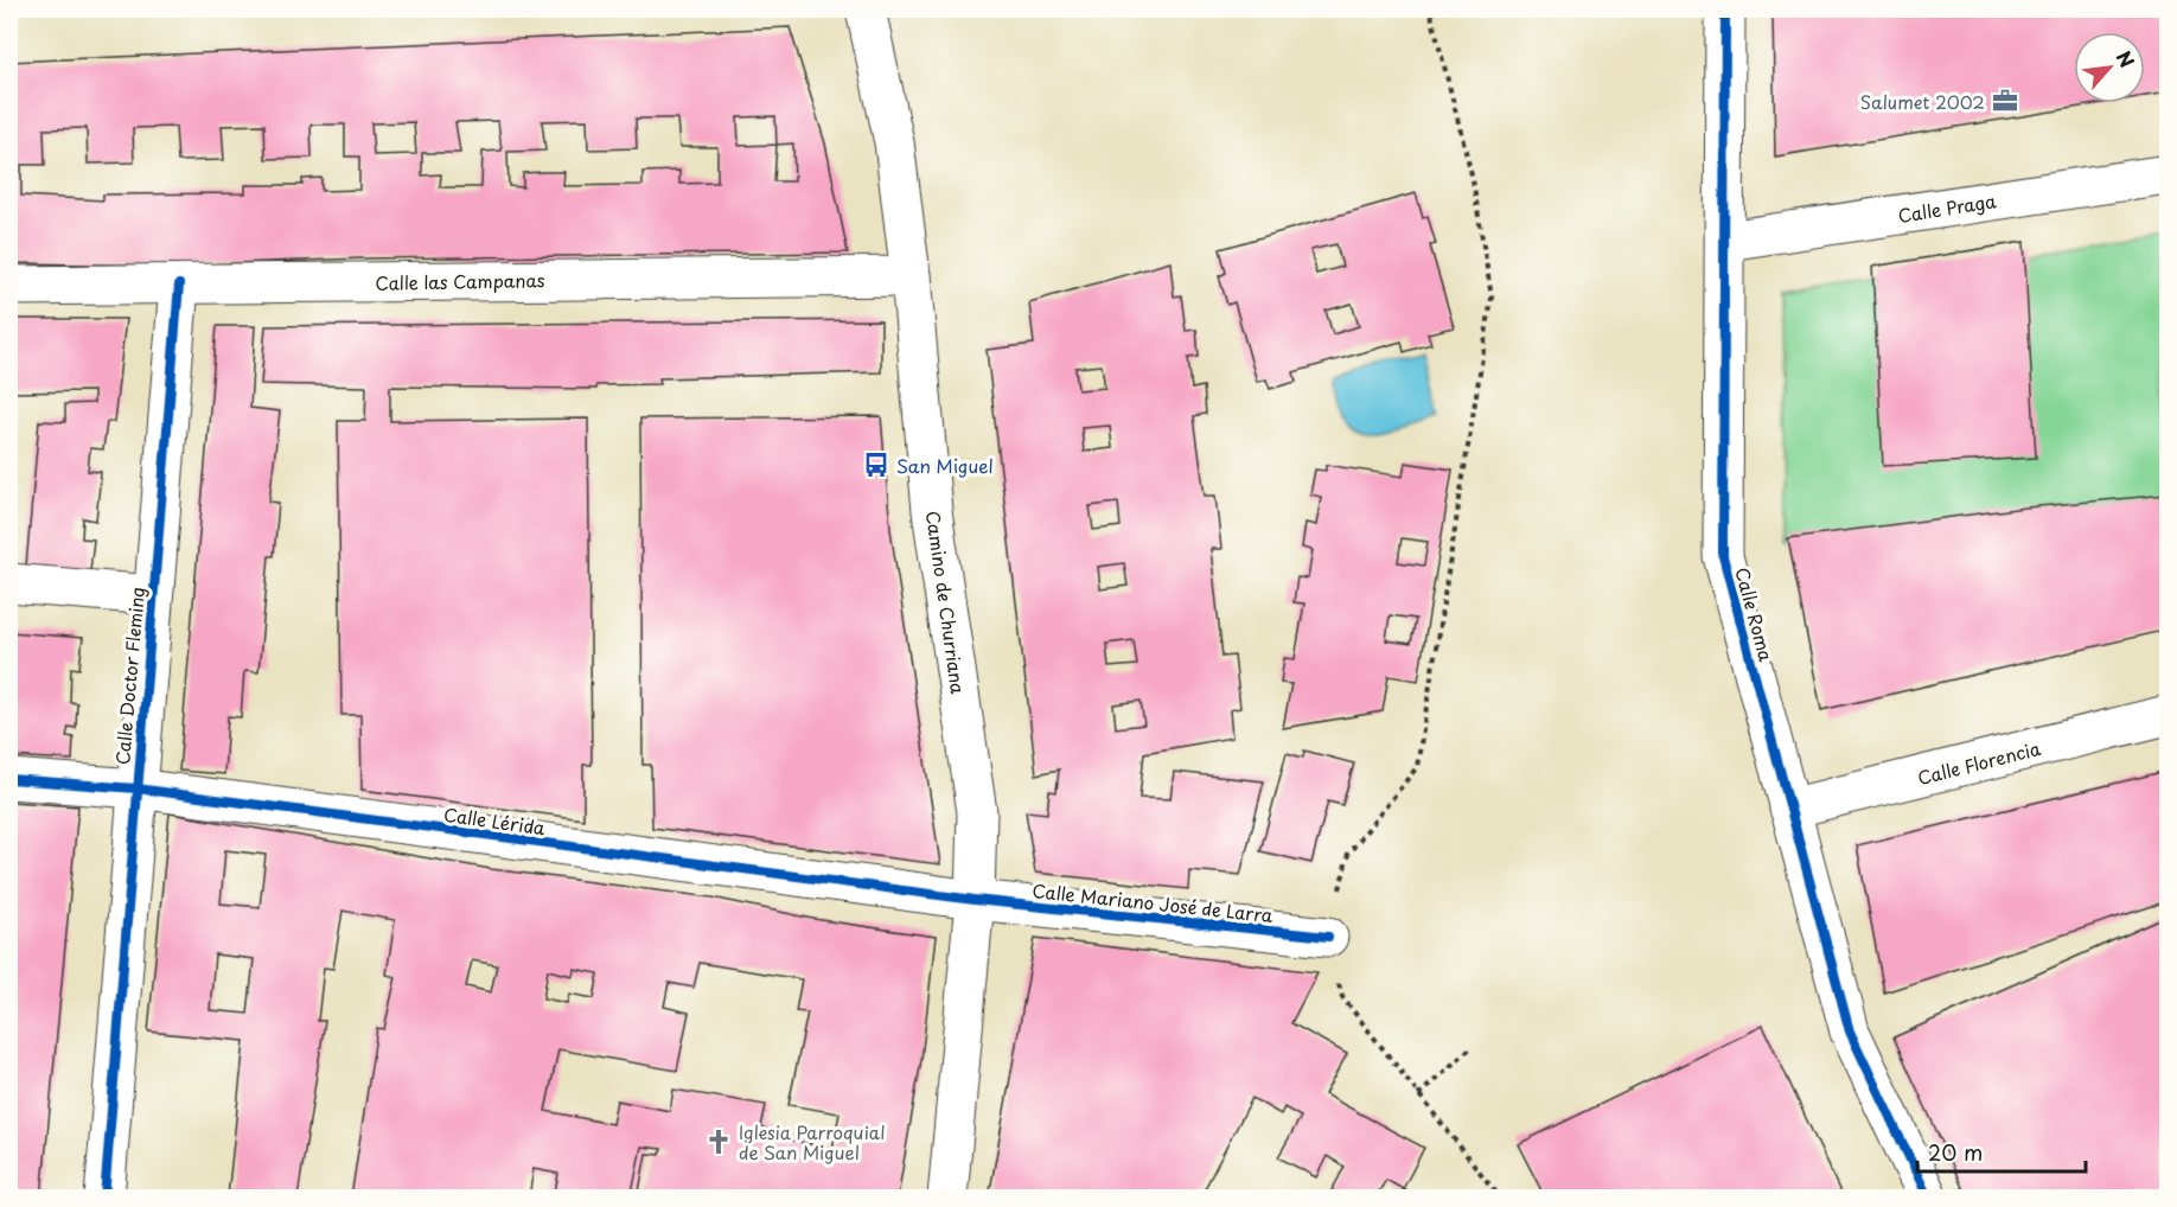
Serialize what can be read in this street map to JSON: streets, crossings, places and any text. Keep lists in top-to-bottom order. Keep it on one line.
{"streets":{"street":["Calle Praga","Calle las Campanas","Camino de Churriana","Calle Roma","Calle Doctor Fleming","Calle Florencia","Calle Lérida","Calle Mariano José de Larra"]},"crossings":[["Calle Praga","Calle Roma"],["Calle las Campanas","Camino de Churriana"],["Calle las Campanas","Calle Doctor Fleming"],["Camino de Churriana","Calle Lérida"],["Camino de Churriana","Calle Mariano José de Larra"],["Calle Roma","Calle Florencia"],["Calle Doctor Fleming","Calle Lérida"],["Calle Lérida","Calle Mariano José de Larra"]],"places":{"office":["Salumet 2002"],"bus stop":["San Miguel"],"church":["Iglesia Parroquial de San Miguel"]},"scale_bar":"20 m","north":"top right"}
